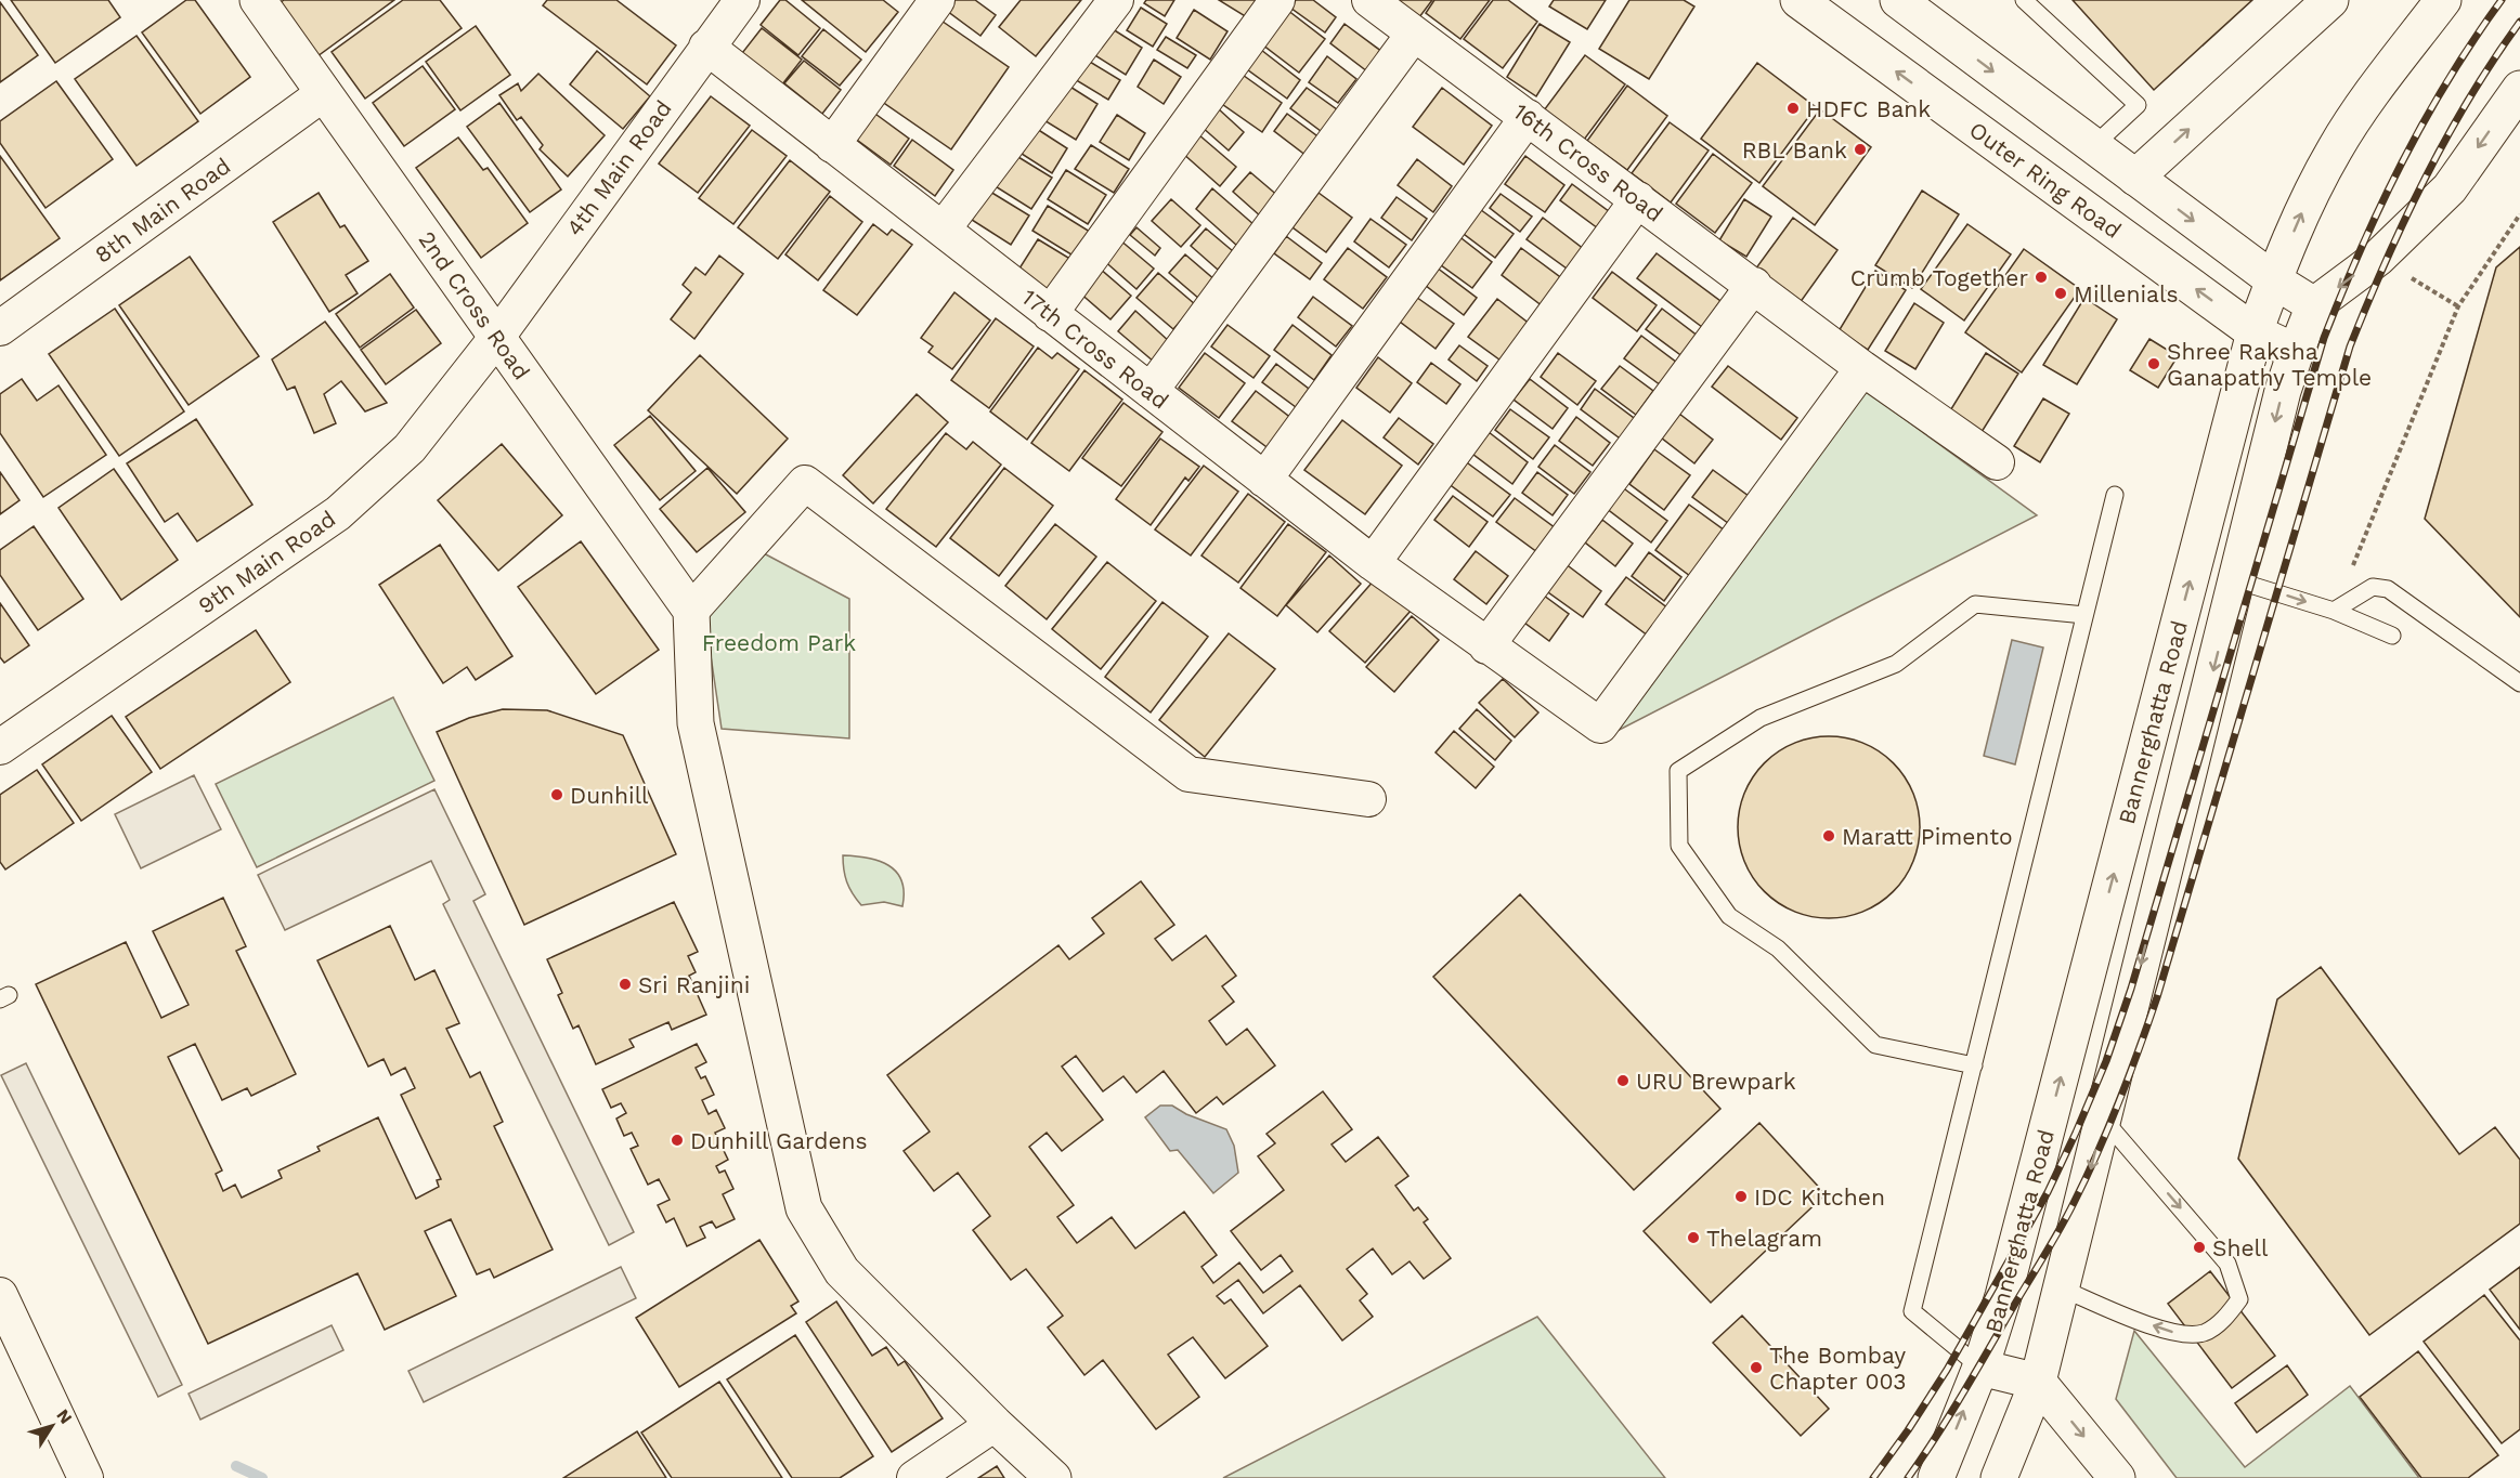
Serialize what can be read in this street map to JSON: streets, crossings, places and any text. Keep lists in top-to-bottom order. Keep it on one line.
{"streets":{"main road":["Outer Ring Road","2nd Cross Road","Bannerghatta Road"],"street":["16th Cross Road","4th Main Road","8th Main Road","17th Cross Road","9th Main Road"]},"crossings":[["16th Cross Road","17th Cross Road"],["4th Main Road","2nd Cross Road"],["4th Main Road","17th Cross Road"],["4th Main Road","9th Main Road"],["Outer Ring Road","Bannerghatta Road"],["8th Main Road","2nd Cross Road"],["2nd Cross Road","9th Main Road"]],"parks":["Freedom Park"],"places":["HDFC Bank","RBL Bank","Crumb Together","Millenials","Shree Raksha Ganapathy Temple","Dunhill","Maratt Pimento","Sri Ranjini","URU Brewpark","Dunhill Gardens","IDC Kitchen","Thelagram","Shell","The Bombay Chapter 003"],"north":"top right"}
